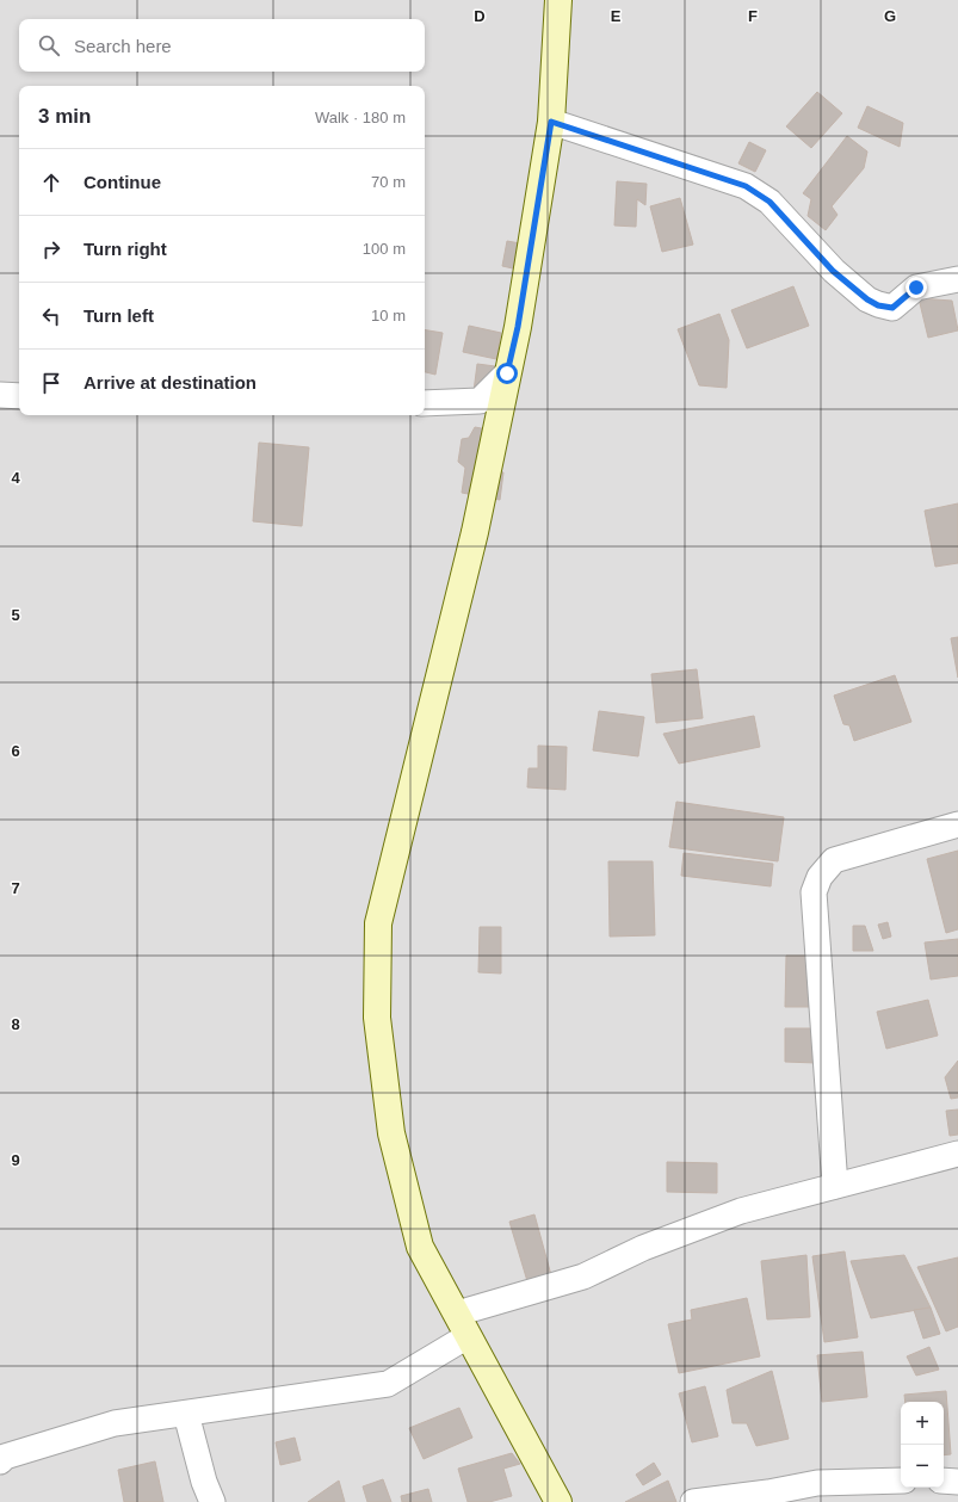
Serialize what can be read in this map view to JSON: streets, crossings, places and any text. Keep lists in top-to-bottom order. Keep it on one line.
{"page":{"search":"Search here","heading":["3 min","Walk · 180 m"],"list":[["Continue","70 m"],["Turn right","100 m"],["Turn left","10 m"],"Arrive at destination"],"map_buttons":["+","−"]},"grid":{"columns":["D","E","F","G"],"rows":["4","5","6","7","8","9"]}}
